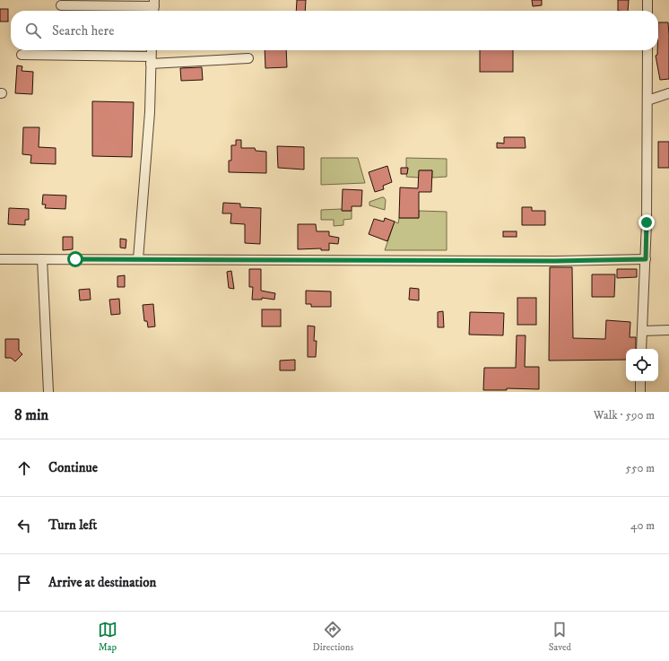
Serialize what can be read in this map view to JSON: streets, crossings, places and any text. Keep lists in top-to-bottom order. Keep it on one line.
{"page":{"search":"Search here","heading":["8 min","Walk · 590 m"],"list":[["Continue","550 m"],["Turn left","40 m"],"Arrive at destination"],"nav":["Map","Directions","Saved"]}}
